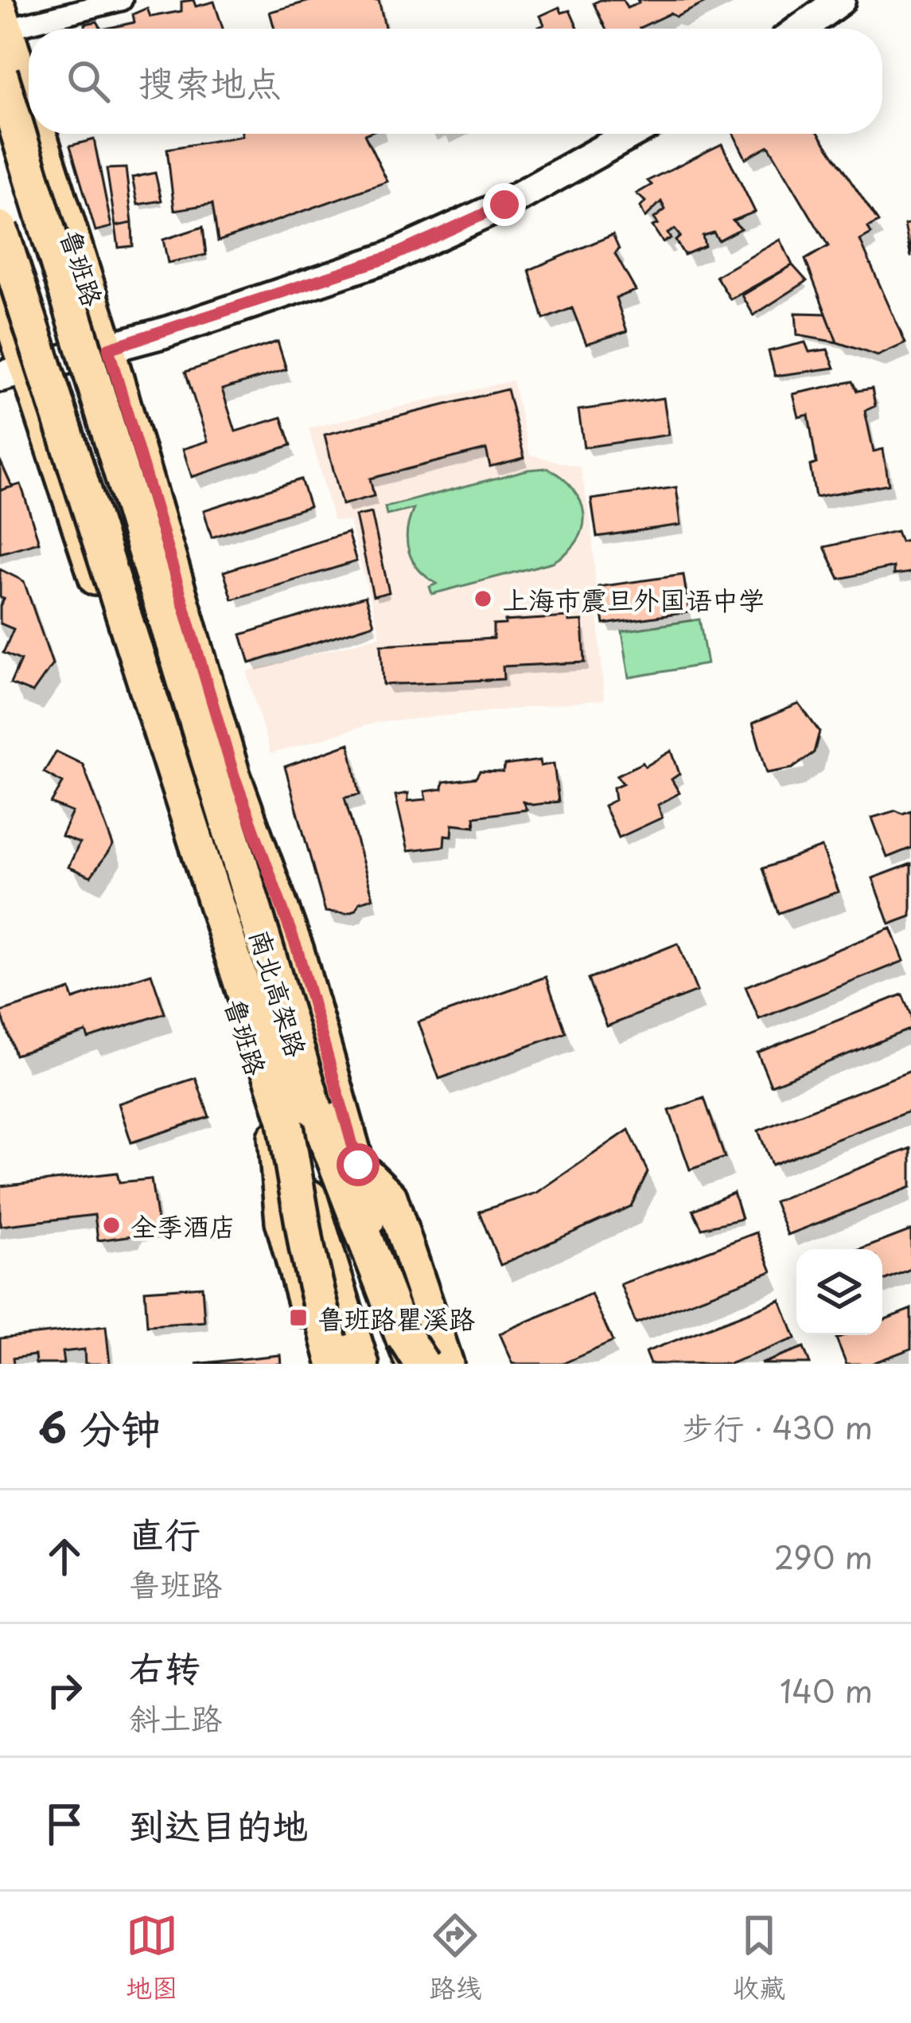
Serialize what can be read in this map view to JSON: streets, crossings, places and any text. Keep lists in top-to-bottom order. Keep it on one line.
{"streets":{"highway":["南北高架路"],"main road":["鲁班路"]},"crossings":[["鲁班路","南北高架路"]],"places":{"other":["上海市震旦外国语中学","全季酒店"],"transit":["鲁班路瞿溪路"]},"page":{"search":"搜索地点","heading":["6 分钟","步行 · 430 m"],"list":[["直行","鲁班路","290 m"],["右转","斜土路","140 m"],"到达目的地"],"nav":["地图","路线","收藏"]}}
